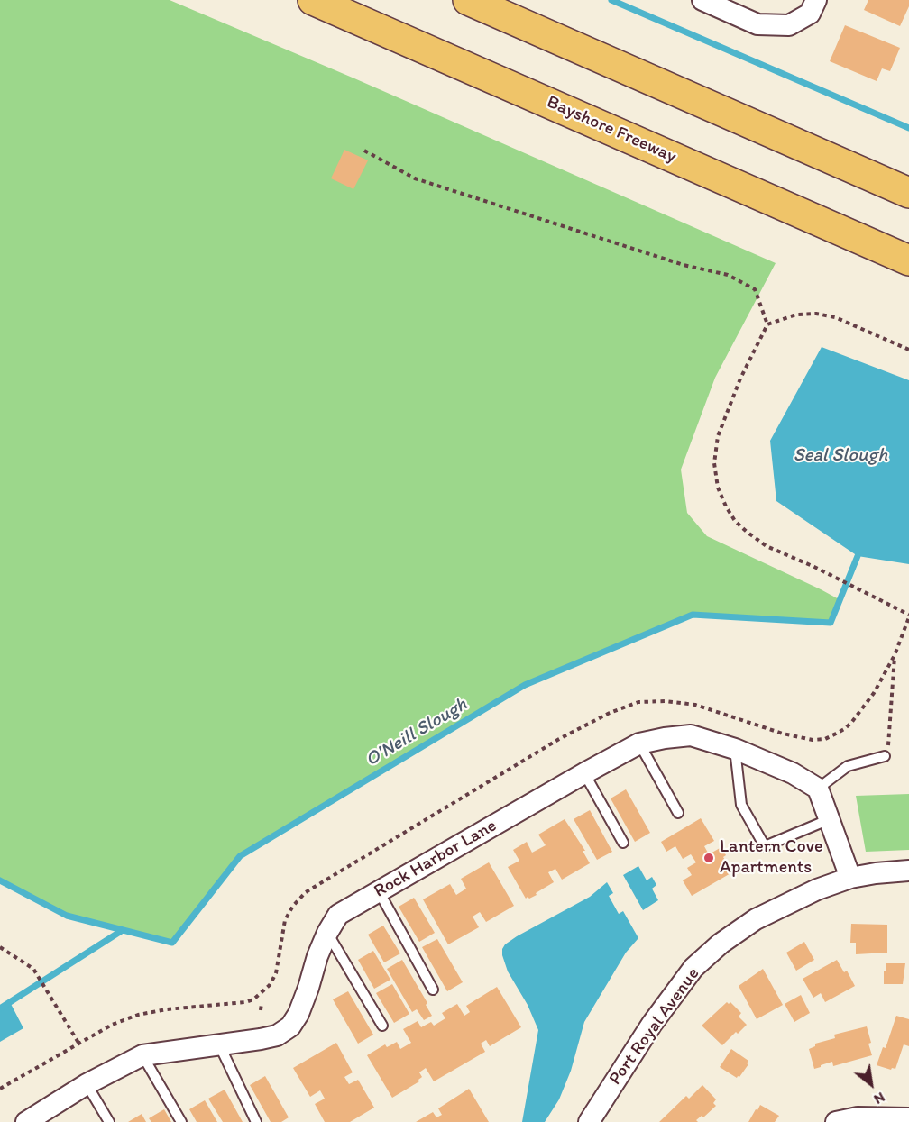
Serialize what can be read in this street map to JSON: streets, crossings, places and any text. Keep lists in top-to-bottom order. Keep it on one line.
{"streets":{"highway":["Bayshore Freeway"],"street":["Rock Harbor Lane","Port Royal Avenue"]},"water":["Seal Slough","O'Neill Slough"],"places":["Lantern Cove Apartments"],"north":"bottom right"}
